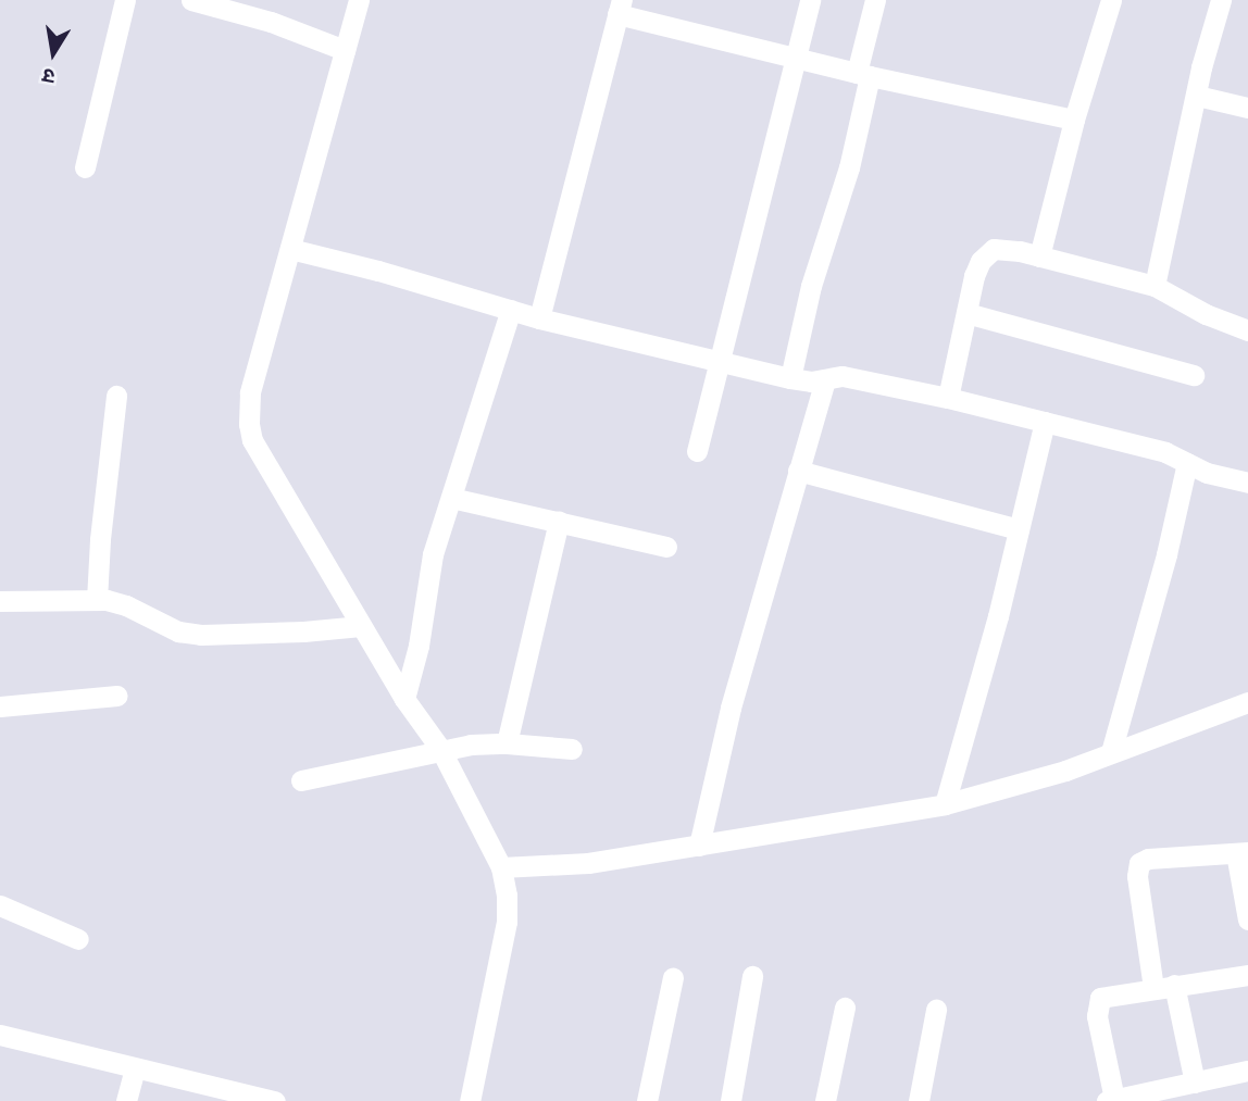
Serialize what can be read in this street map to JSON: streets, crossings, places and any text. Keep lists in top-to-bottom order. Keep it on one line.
{"north":"bottom"}
